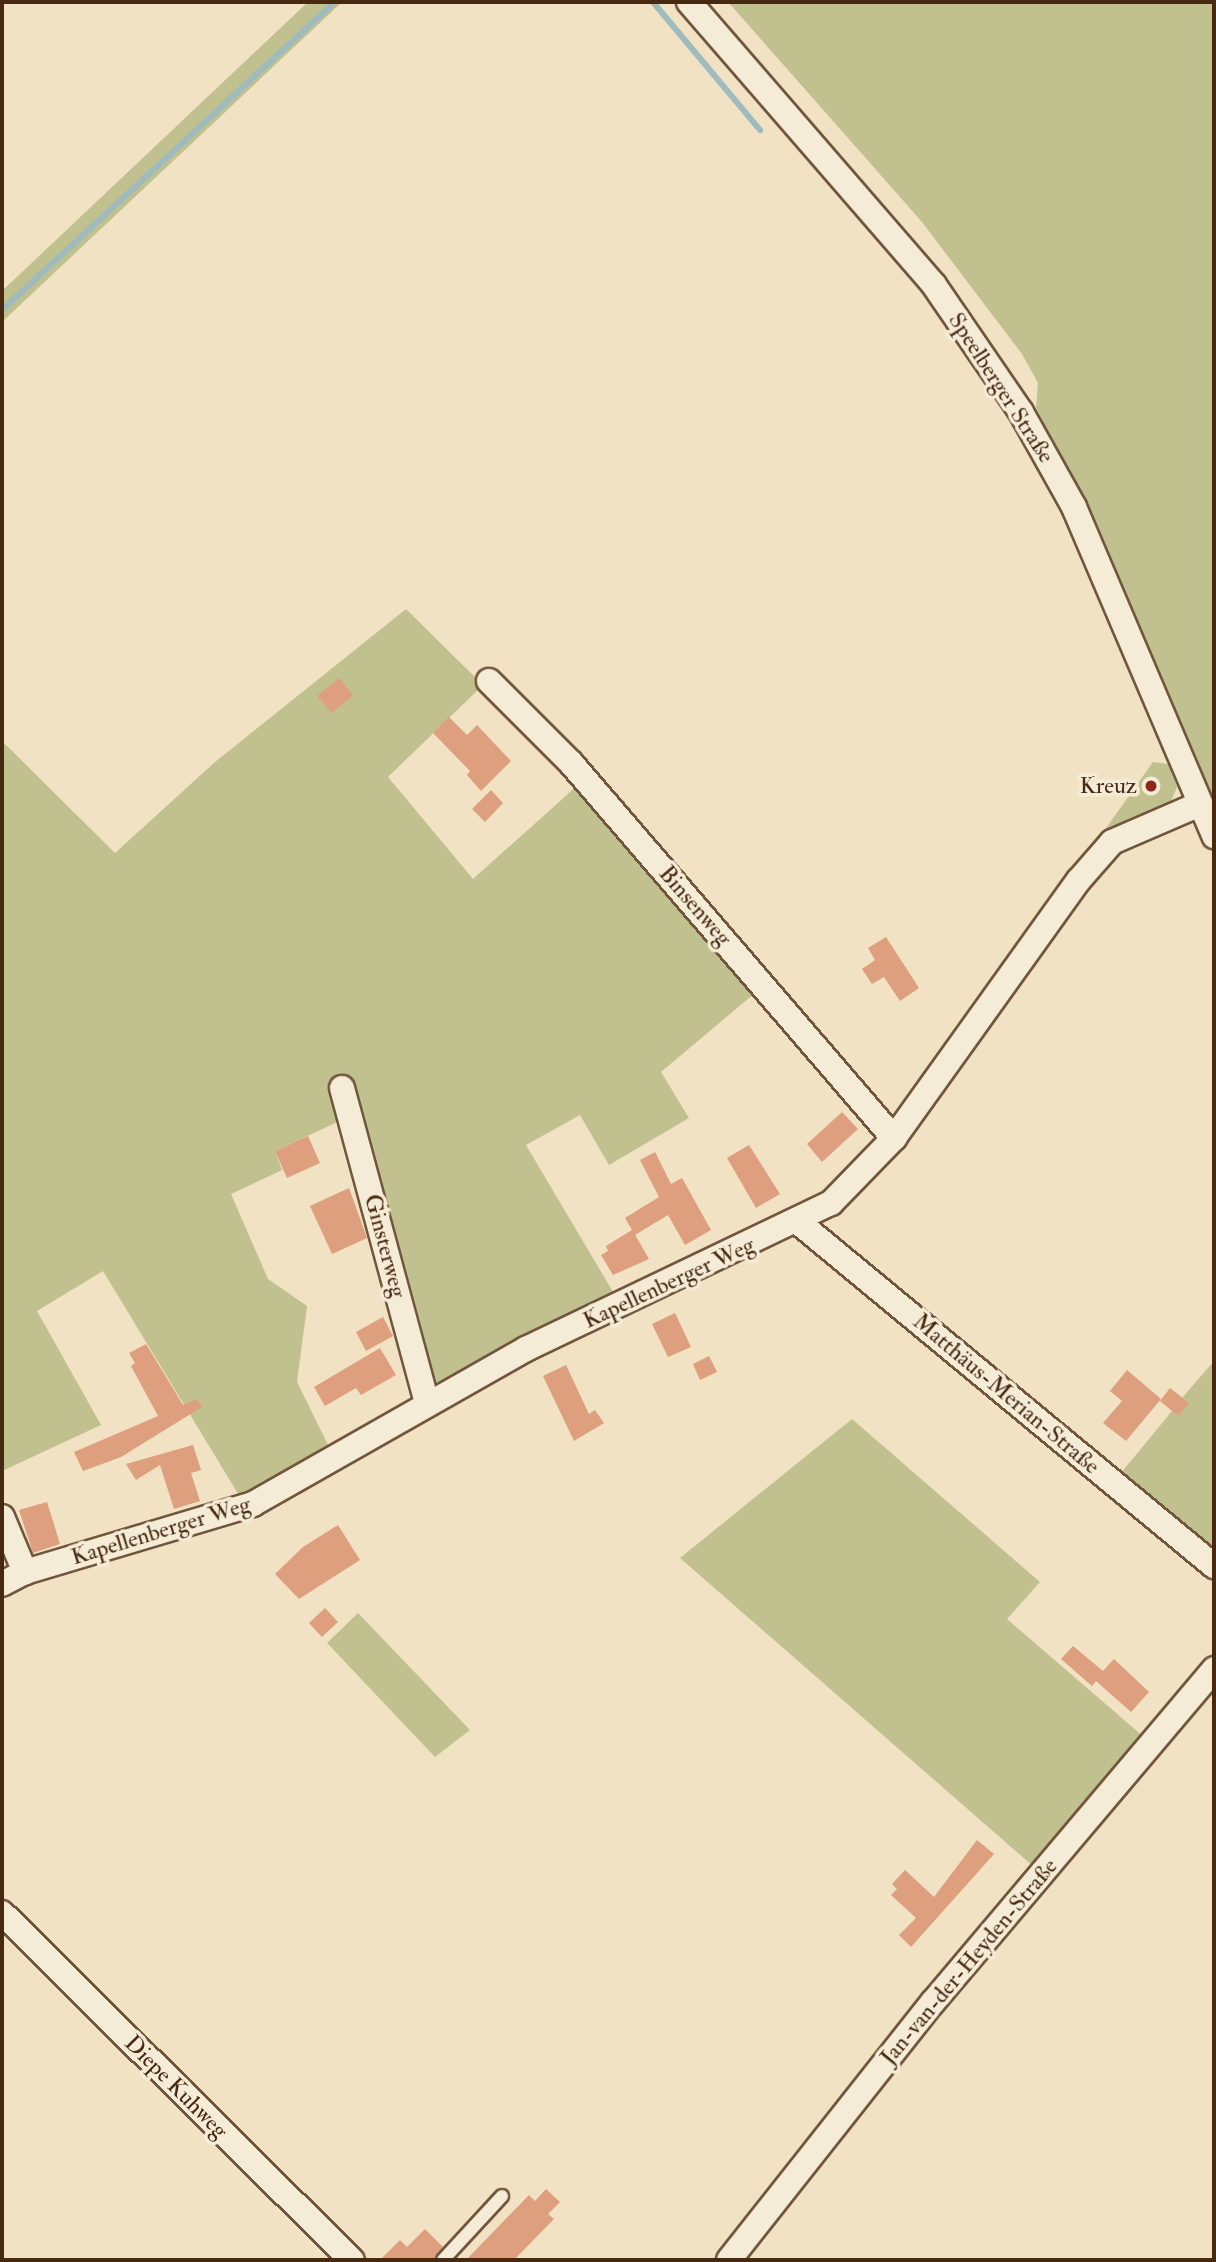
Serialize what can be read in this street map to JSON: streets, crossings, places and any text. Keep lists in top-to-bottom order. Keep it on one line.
{"streets":{"street":["Speelberger Straße","Binsenweg","Ginsterweg","Kapellenberger Weg","Matthäus-Merian-Straße","Jan-van-der-Heyden-Straße","Diepe Kuhweg"]},"crossings":[["Speelberger Straße","Kapellenberger Weg"],["Binsenweg","Kapellenberger Weg"],["Ginsterweg","Kapellenberger Weg"],["Kapellenberger Weg","Matthäus-Merian-Straße"]],"places":["Kreuz"]}
